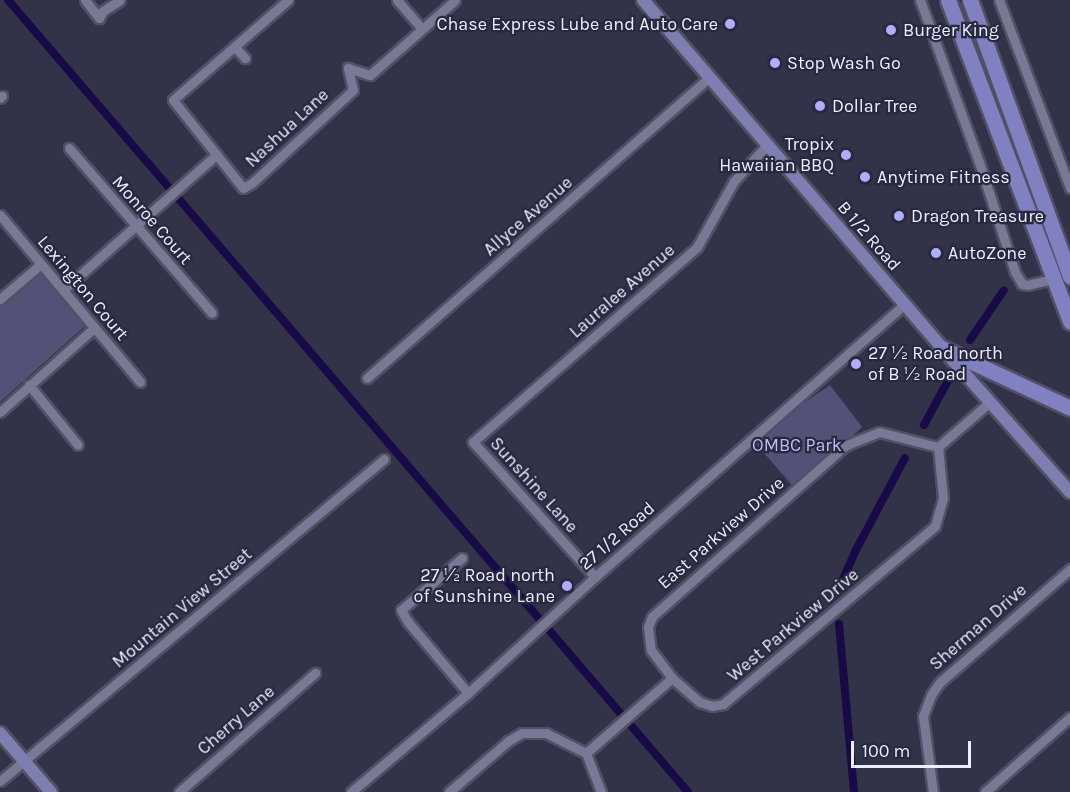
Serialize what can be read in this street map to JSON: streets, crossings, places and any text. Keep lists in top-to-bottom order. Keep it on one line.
{"streets":{"main road":["B 1/2 Road"],"street":["Nashua Lane","Allyce Avenue","Monroe Court","Lexington Court","Lauralee Avenue","Sunshine Lane","East Parkview Drive","27 1/2 Road","Mountain View Street","West Parkview Drive","Sherman Drive","Cherry Lane"]},"crossings":[["Allyce Avenue","B 1/2 Road"],["B 1/2 Road","Lauralee Avenue"],["B 1/2 Road","27 1/2 Road"],["Lauralee Avenue","Sunshine Lane"],["Sunshine Lane","27 1/2 Road"],["East Parkview Drive","West Parkview Drive"]],"parks":["OMBC Park"],"places":["Chase Express Lube and Auto Care","Burger King","Stop Wash Go","Dollar Tree","Tropix Hawaiian BBQ","Anytime Fitness","Dragon Treasure","AutoZone","27 ½ Road north of B ½ Road","27 ½ Road north of Sunshine Lane"],"scale_bar":"100 m"}
